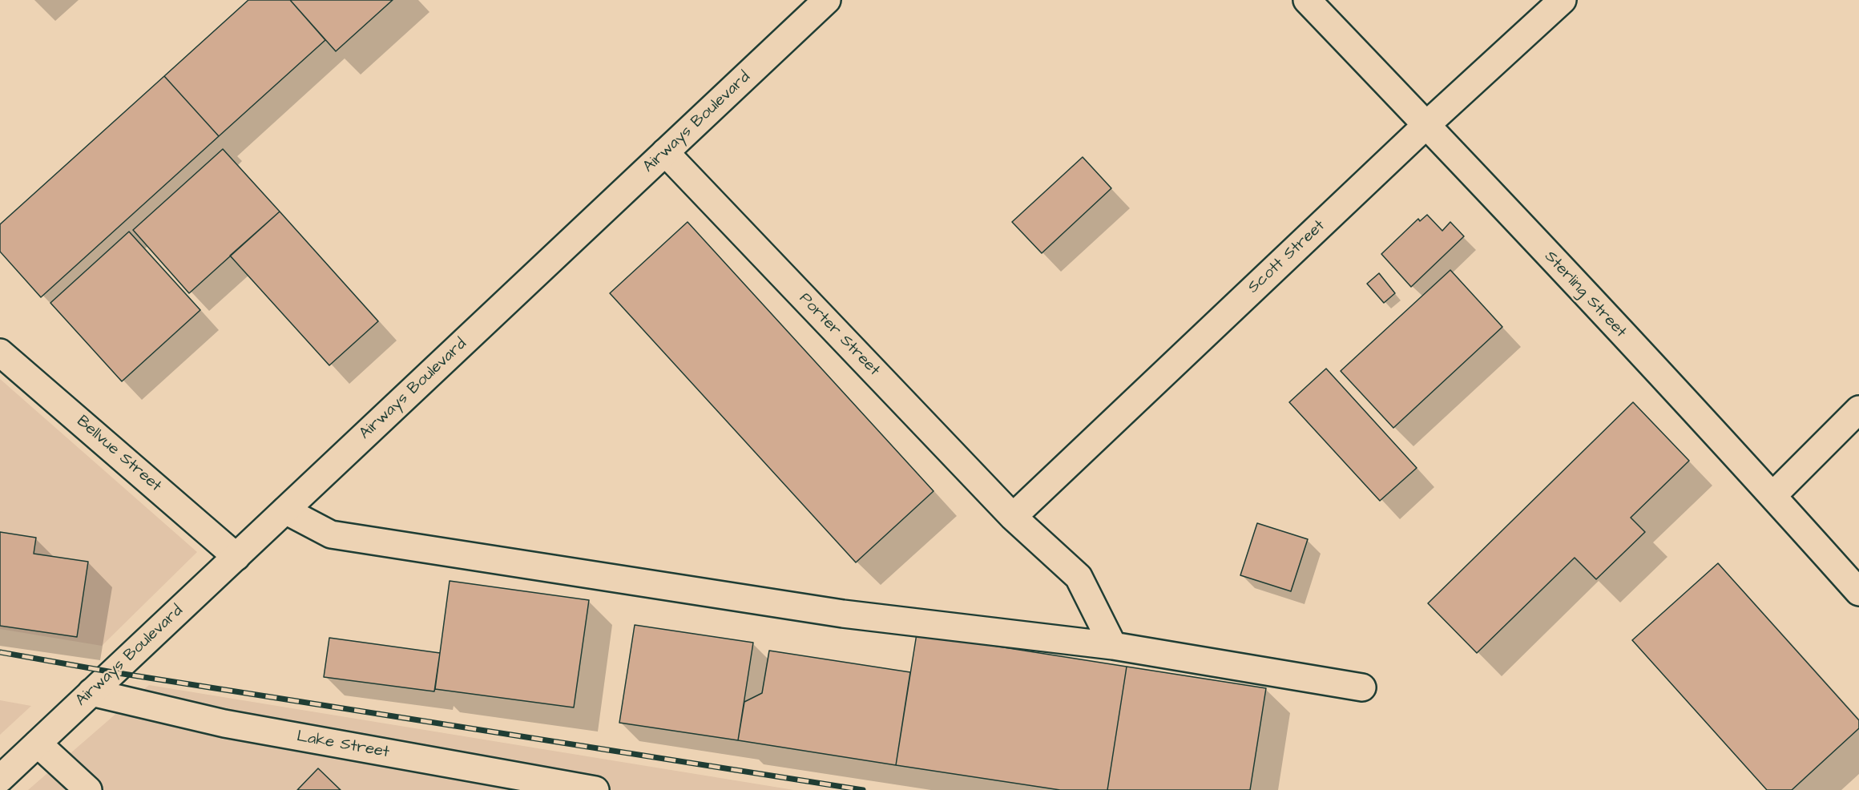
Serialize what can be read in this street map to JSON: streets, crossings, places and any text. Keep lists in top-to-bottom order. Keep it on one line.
{"streets":{"street":["Airways Boulevard","Scott Street","Sterling Street","Porter Street","Bellvue Street","Lake Street"]},"crossings":[["Airways Boulevard","Porter Street"],["Airways Boulevard","Bellvue Street"],["Airways Boulevard","Lake Street"],["Scott Street","Sterling Street"],["Scott Street","Porter Street"]]}
